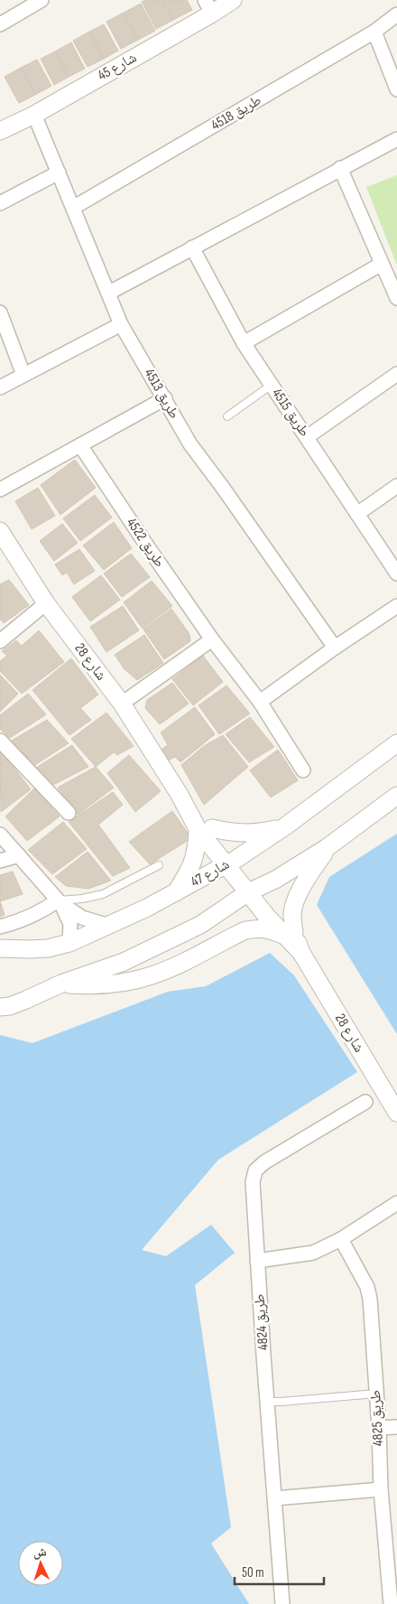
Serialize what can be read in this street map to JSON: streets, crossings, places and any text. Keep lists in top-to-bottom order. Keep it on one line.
{"streets":{"street":["شارع 45","طريق 4518","طريق 4513","طريق 4515","طريق 4522","شارع 28","شارع 47","طريق 4824","طريق 4825"]},"crossings":[["شارع 45","طريق 4513"],["طريق 4518","طريق 4513"],["شارع 28","شارع 47"]],"scale_bar":"50 m","north":"top"}
